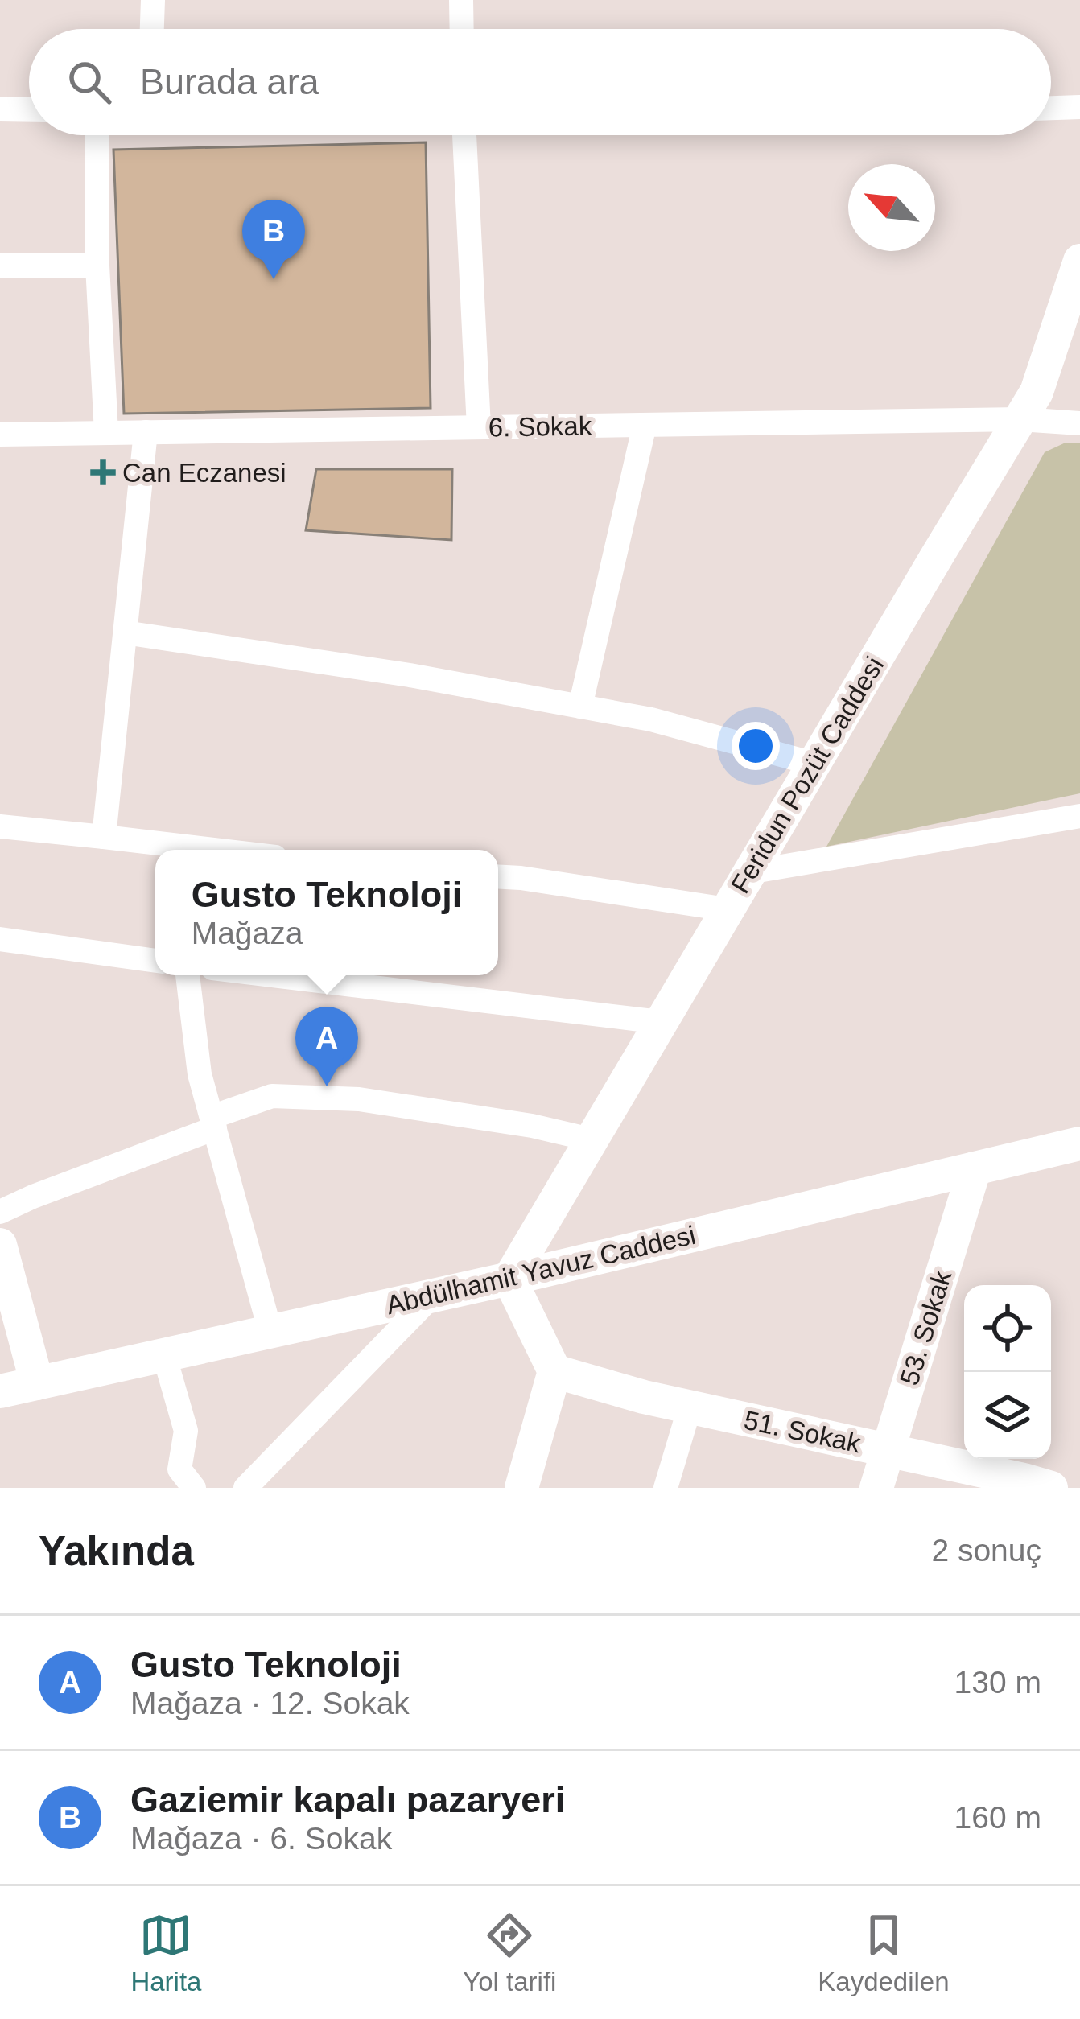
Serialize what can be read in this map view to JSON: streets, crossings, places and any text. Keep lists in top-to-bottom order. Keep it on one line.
{"streets":{"street":["6. Sokak","Feridun Pozüt Caddesi","Abdülhamit Yavuz Caddesi","53. Sokak","51. Sokak"]},"crossings":[["6. Sokak","Feridun Pozüt Caddesi"],["Feridun Pozüt Caddesi","Abdülhamit Yavuz Caddesi"],["Abdülhamit Yavuz Caddesi","53. Sokak"],["53. Sokak","51. Sokak"]],"places":{"health":["Can Eczanesi"]},"north":"top left","page":{"search":"Burada ara","pins":["B","A"],"popup":["Gusto Teknoloji","Mağaza"],"heading":["Yakında","2 sonuç"],"list":[{"mark":"A","name":"Gusto Teknoloji","note":"Mağaza · 12. Sokak","value":"130 m"},{"mark":"B","name":"Gaziemir kapalı pazaryeri","note":"Mağaza · 6. Sokak","value":"160 m"}],"nav":["Harita","Yol tarifi","Kaydedilen"]}}
